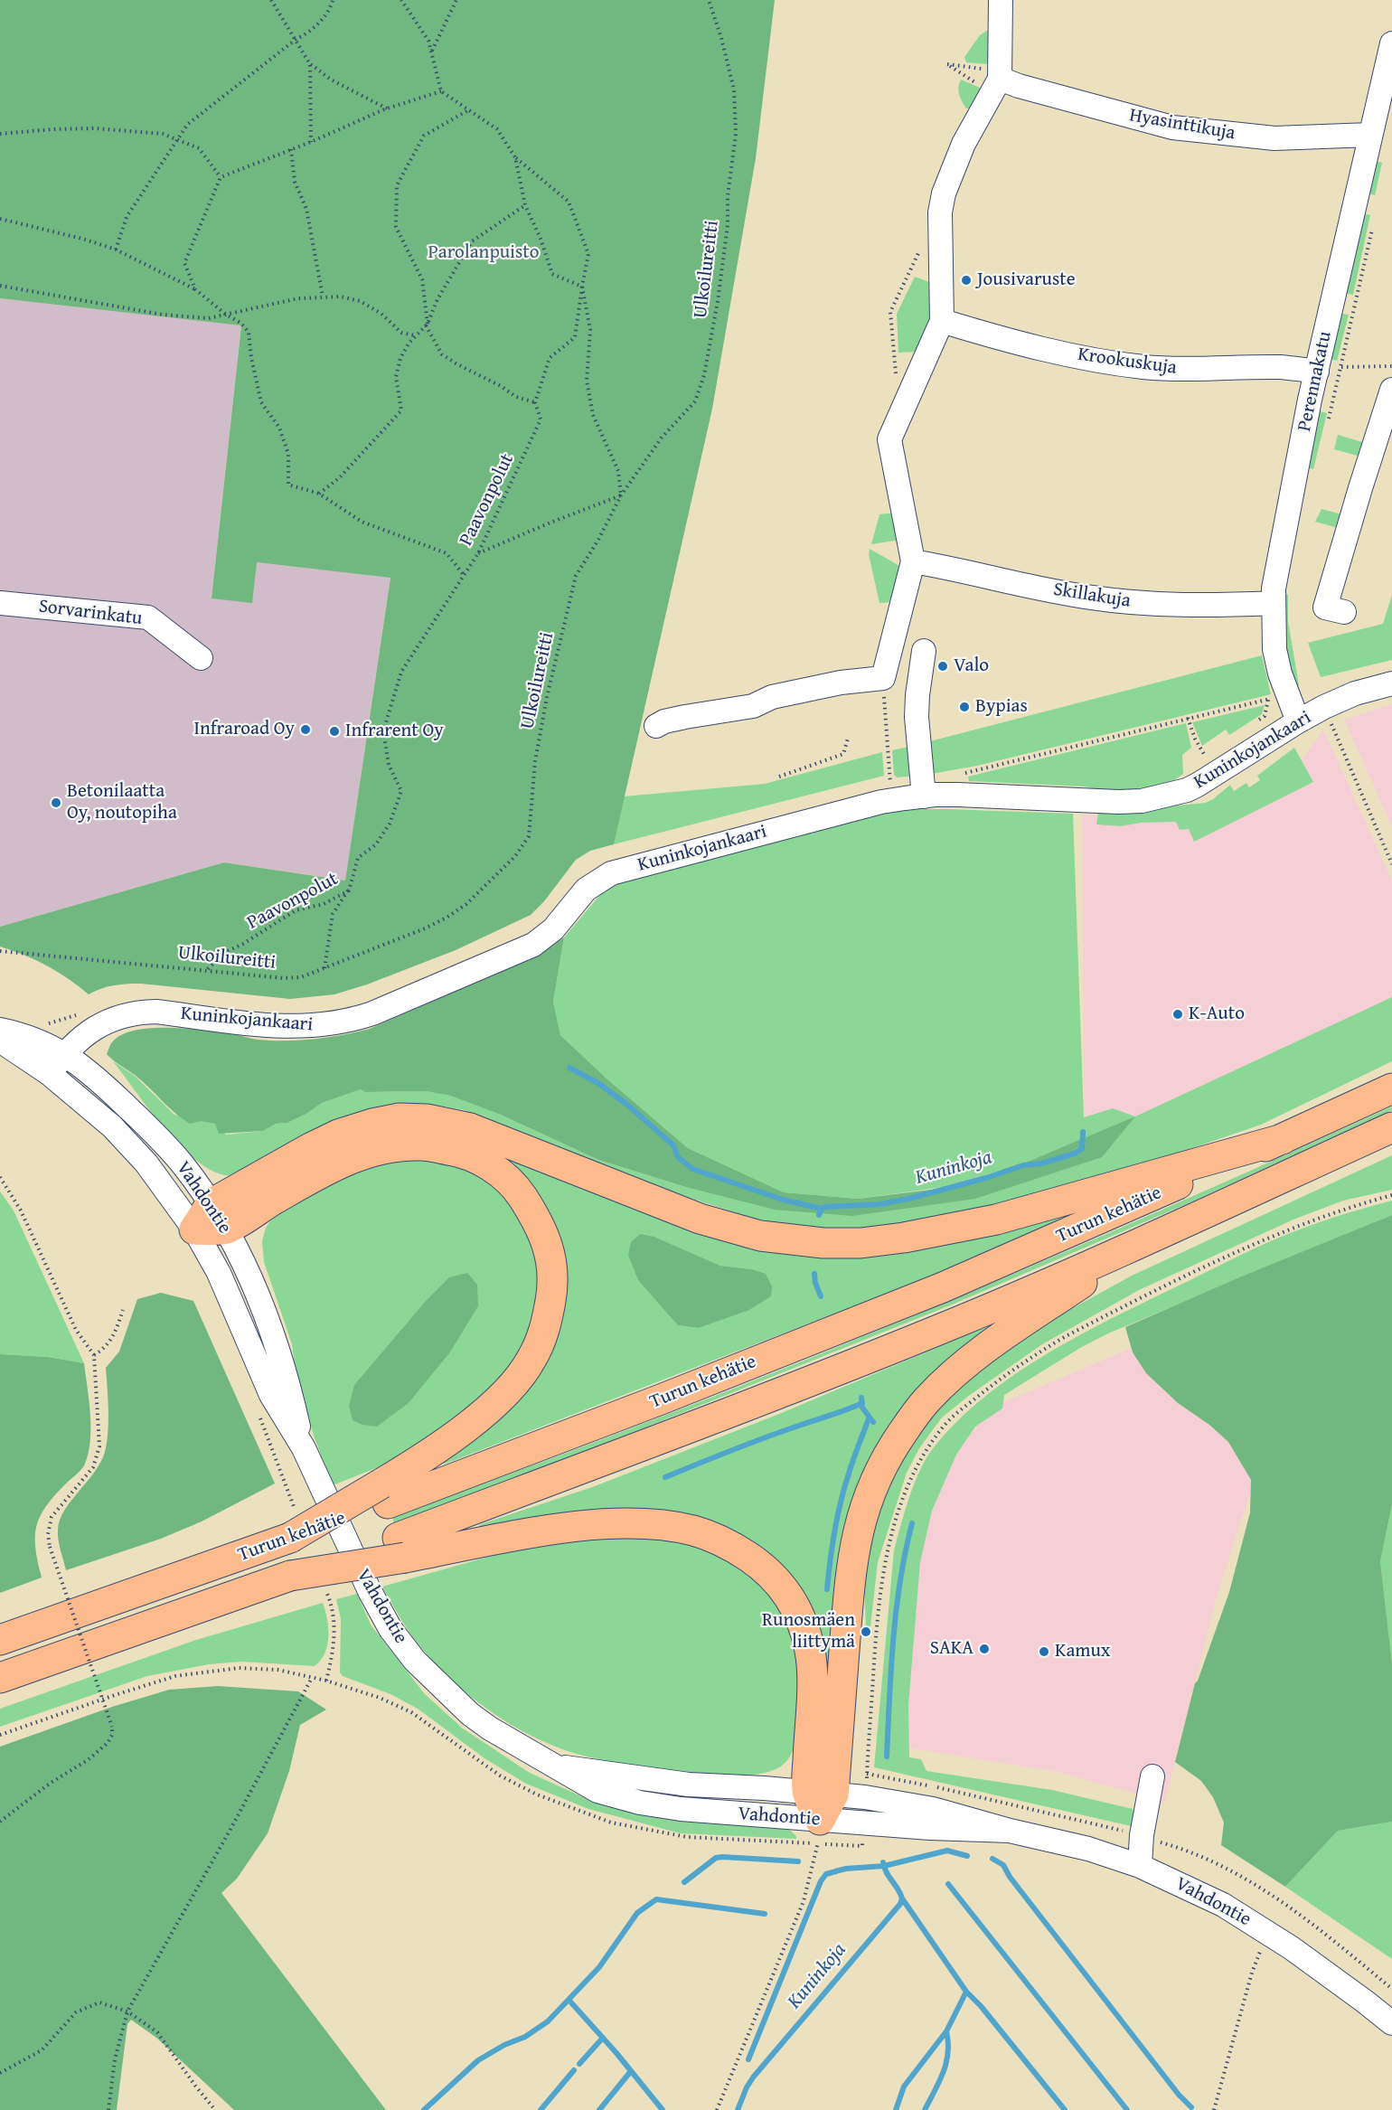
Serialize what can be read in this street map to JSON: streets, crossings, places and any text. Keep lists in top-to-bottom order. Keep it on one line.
{"streets":{"highway":["Turun kehätie"],"street":["Hyasinttikuja","Krookuskuja","Perennakatu","Skillakuja","Sorvarinkatu","Kuninkojankaari","Vahdontie"],"path":["Ulkoilureitti","Paavonpolut"]},"crossings":[["Hyasinttikuja","Perennakatu"],["Ulkoilureitti","Paavonpolut"],["Krookuskuja","Perennakatu"],["Perennakatu","Skillakuja"],["Perennakatu","Kuninkojankaari"],["Kuninkojankaari","Vahdontie"]],"water":["Kuninkoja"],"parks":["Parolanpuisto"],"places":["Jousivaruste","Valo","Bypias","Infraroad Oy","Infrarent Oy","Betonilaatta Oy, noutopiha","K-Auto","Runosmäen liittymä","SAKA","Kamux"]}
